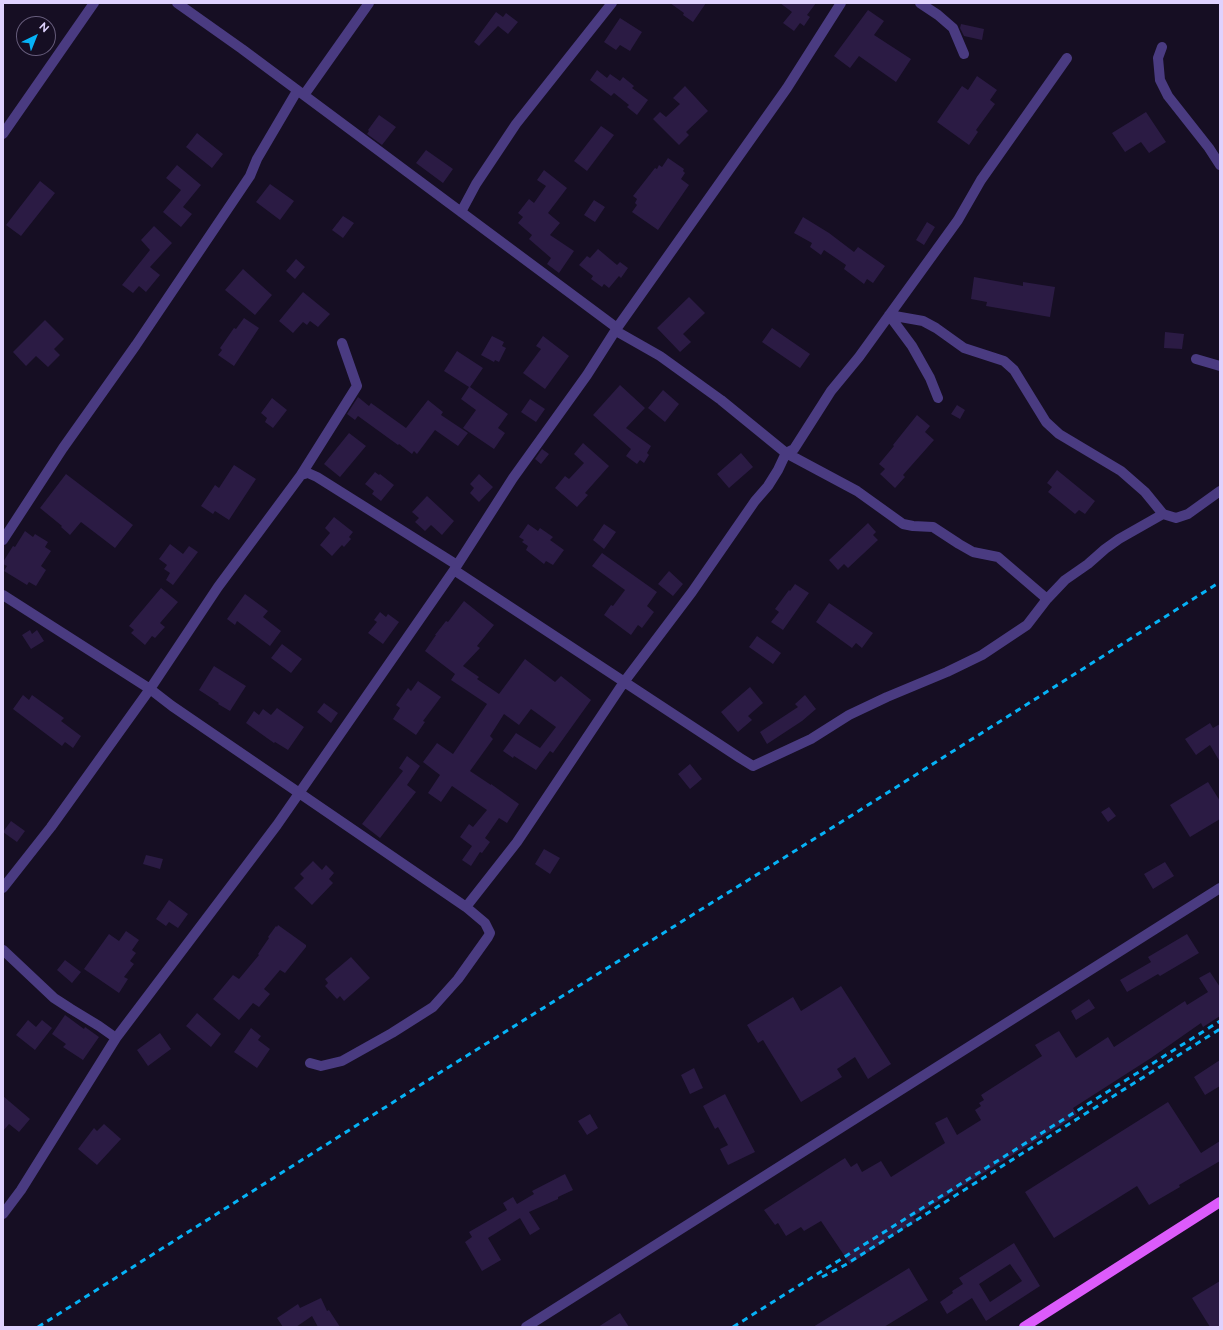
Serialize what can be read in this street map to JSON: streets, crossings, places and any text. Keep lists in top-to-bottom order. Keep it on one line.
{"north":"top right"}
